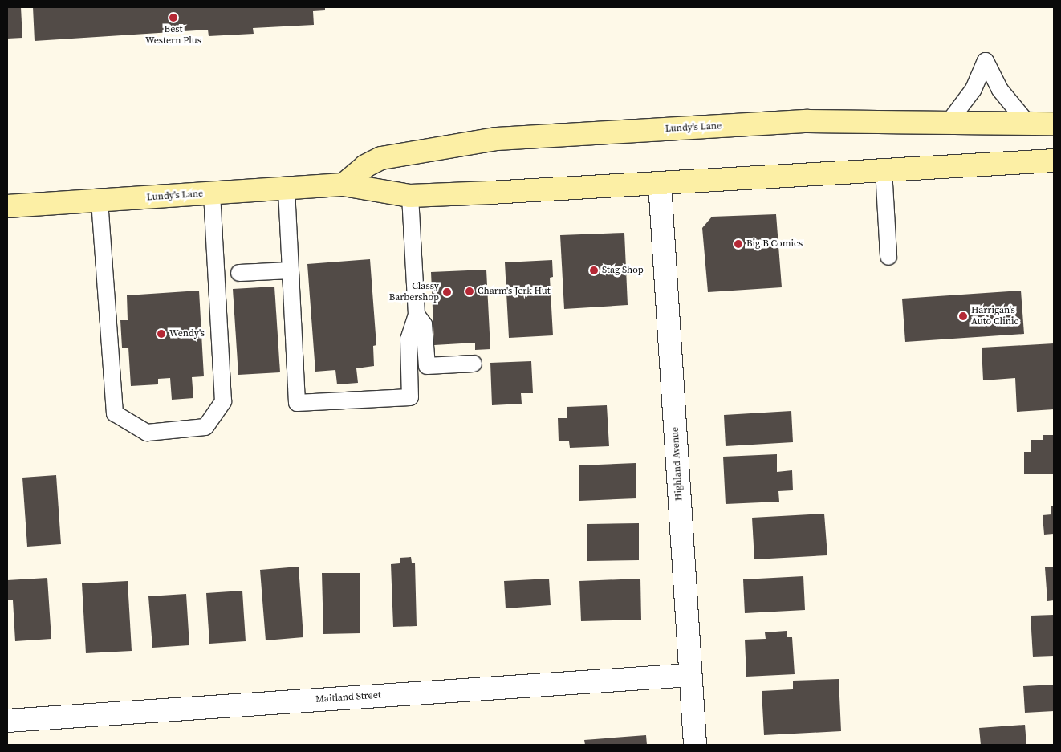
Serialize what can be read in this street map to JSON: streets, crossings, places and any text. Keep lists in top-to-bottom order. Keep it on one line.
{"streets":{"main road":["Lundy's Lane"],"street":["Highland Avenue","Maitland Street"]},"crossings":[["Lundy's Lane","Highland Avenue"],["Highland Avenue","Maitland Street"]],"places":["Best Western Plus","Big B Comics","Stag Shop","Charm's Jerk Hut","Classy Barbershop","Harrigan's Auto Clinic","Wendy's"]}
